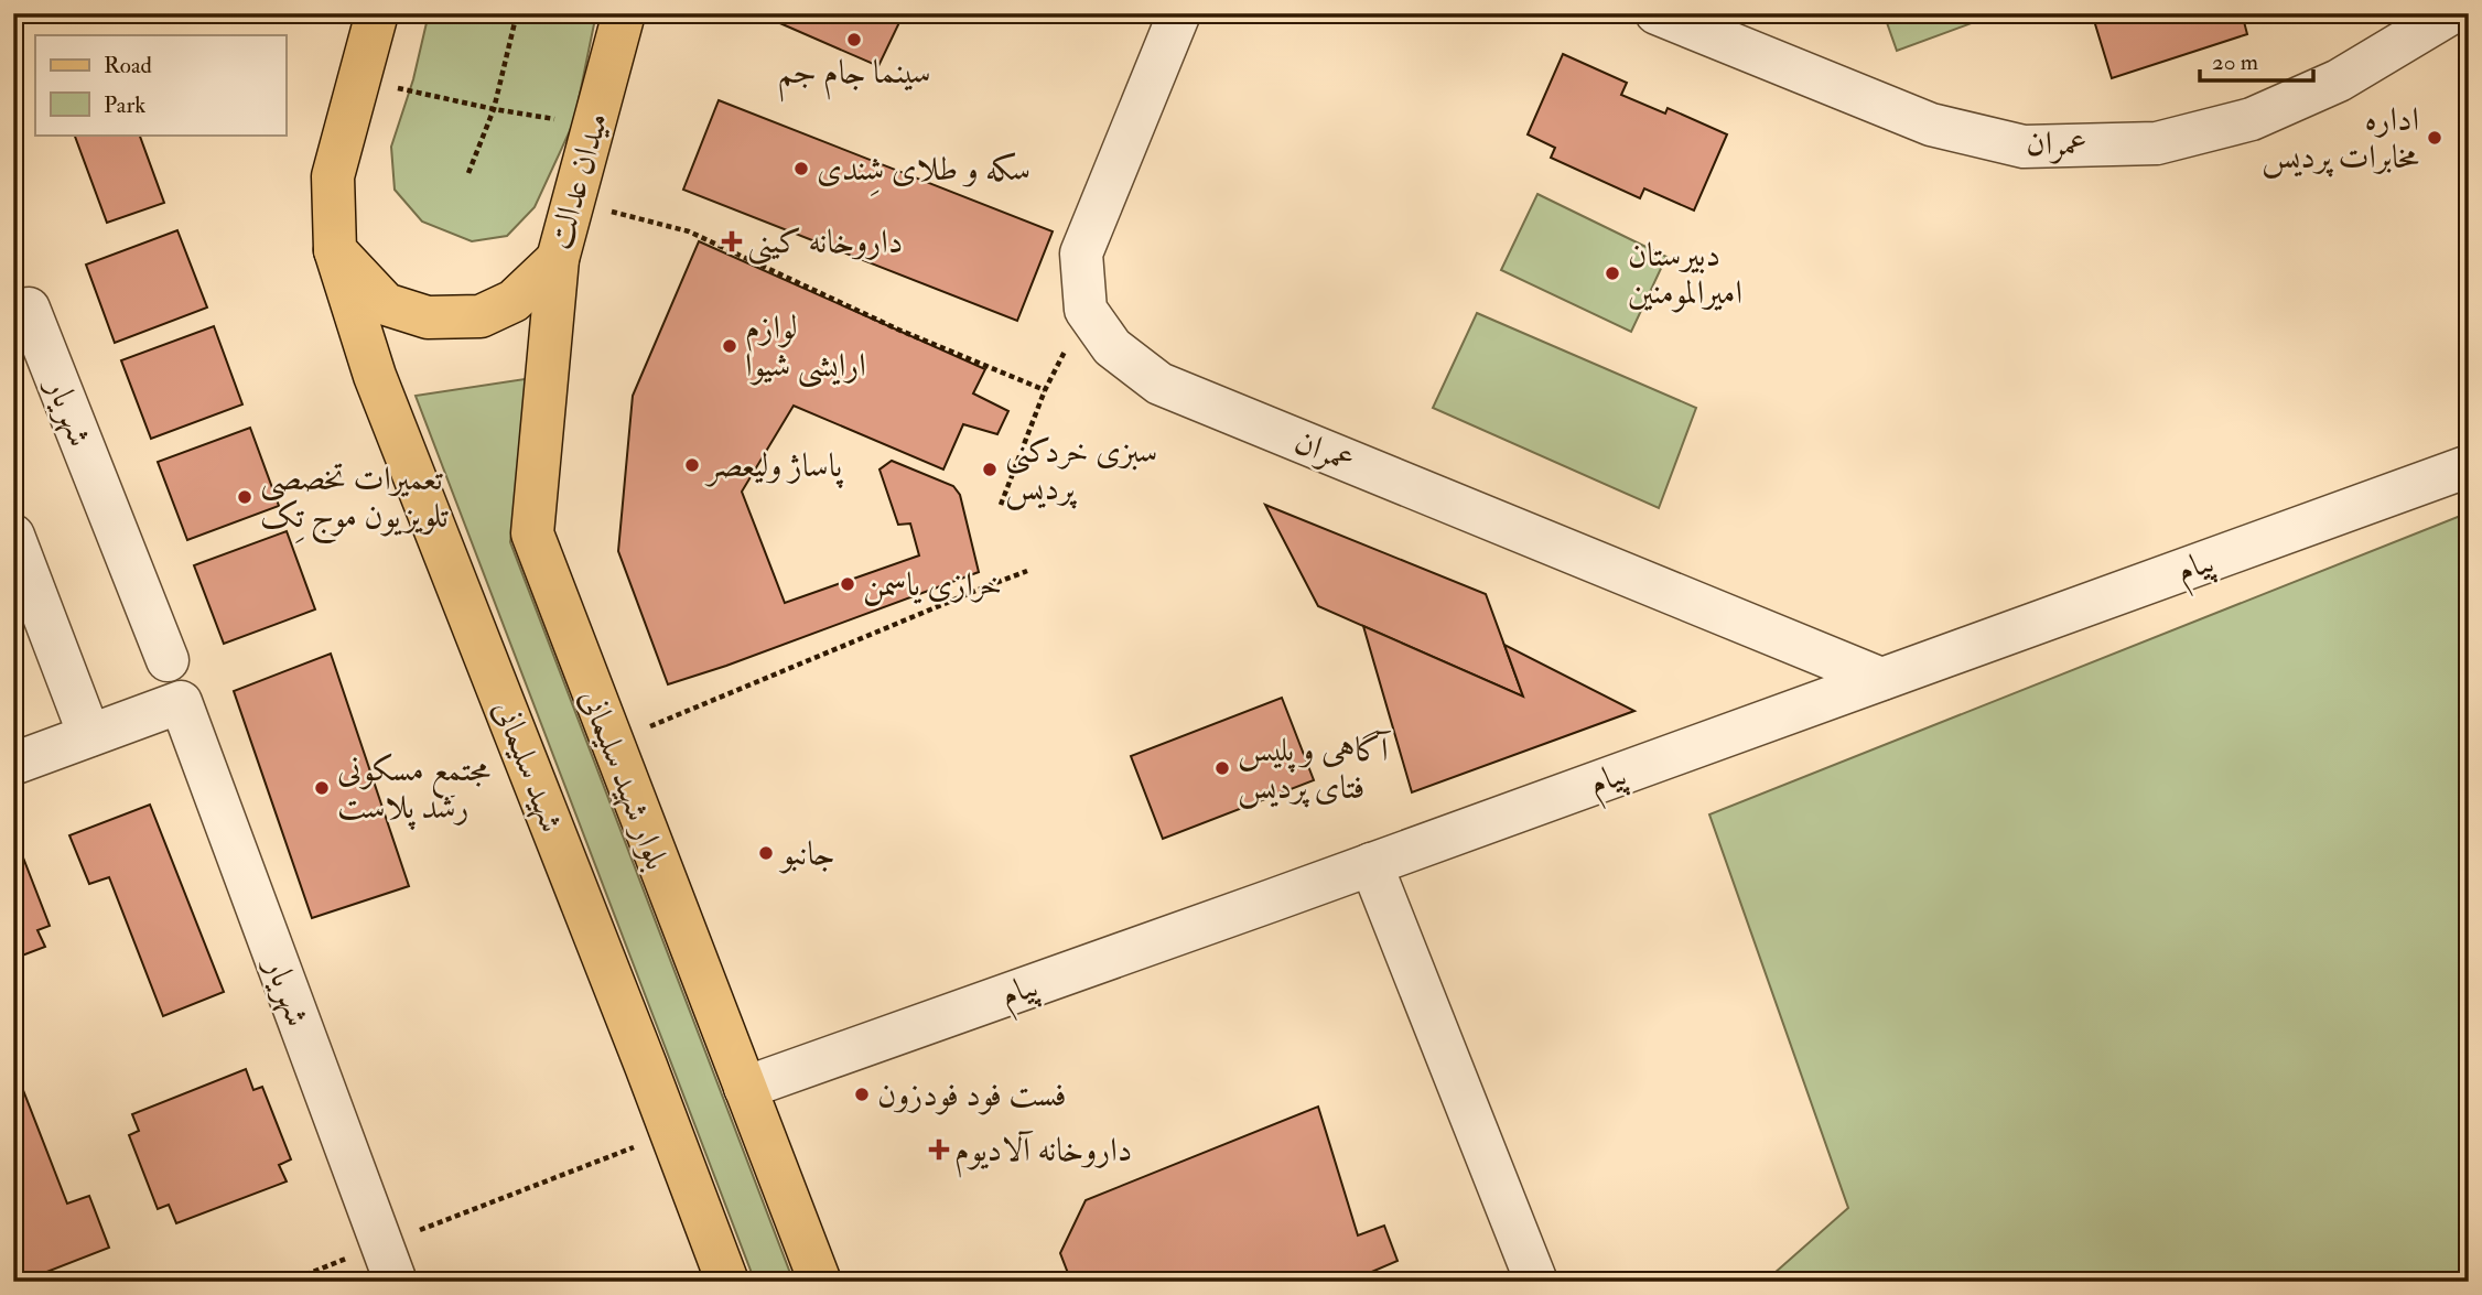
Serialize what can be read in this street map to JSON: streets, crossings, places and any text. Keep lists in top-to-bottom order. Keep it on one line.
{"streets":{"main road":["میدان عدالت","شهید سلیمانی","بلوار شهید سلیمانی"],"street":["عمران","شهریار","پیام"]},"crossings":[["عمران","پیام"],["میدان عدالت","شهید سلیمانی"],["میدان عدالت","بلوار شهید سلیمانی"],["پیام","بلوار شهید سلیمانی"]],"places":{"other":["سینما جام جم","اداره مخابرات پردیس","سکه و طلای شِندی","دبیرستان امیرالمومنین","لوازم ارایشی شیوا","پاساژ ولیعصر","سبزی خردکنی پردیس","تعمیرات تخصصی تلویزیون موج تِک","خرازی یاسمن","آگاهی و پلیس فتای پردیس","مجتمع مسکونی رشد پلاست","جانبو","فست فود فودزون"],"health":["داروخانه کینی","داروخانه آلادیوم"]},"legend":["Road","Park"],"scale_bar":"20 m"}
